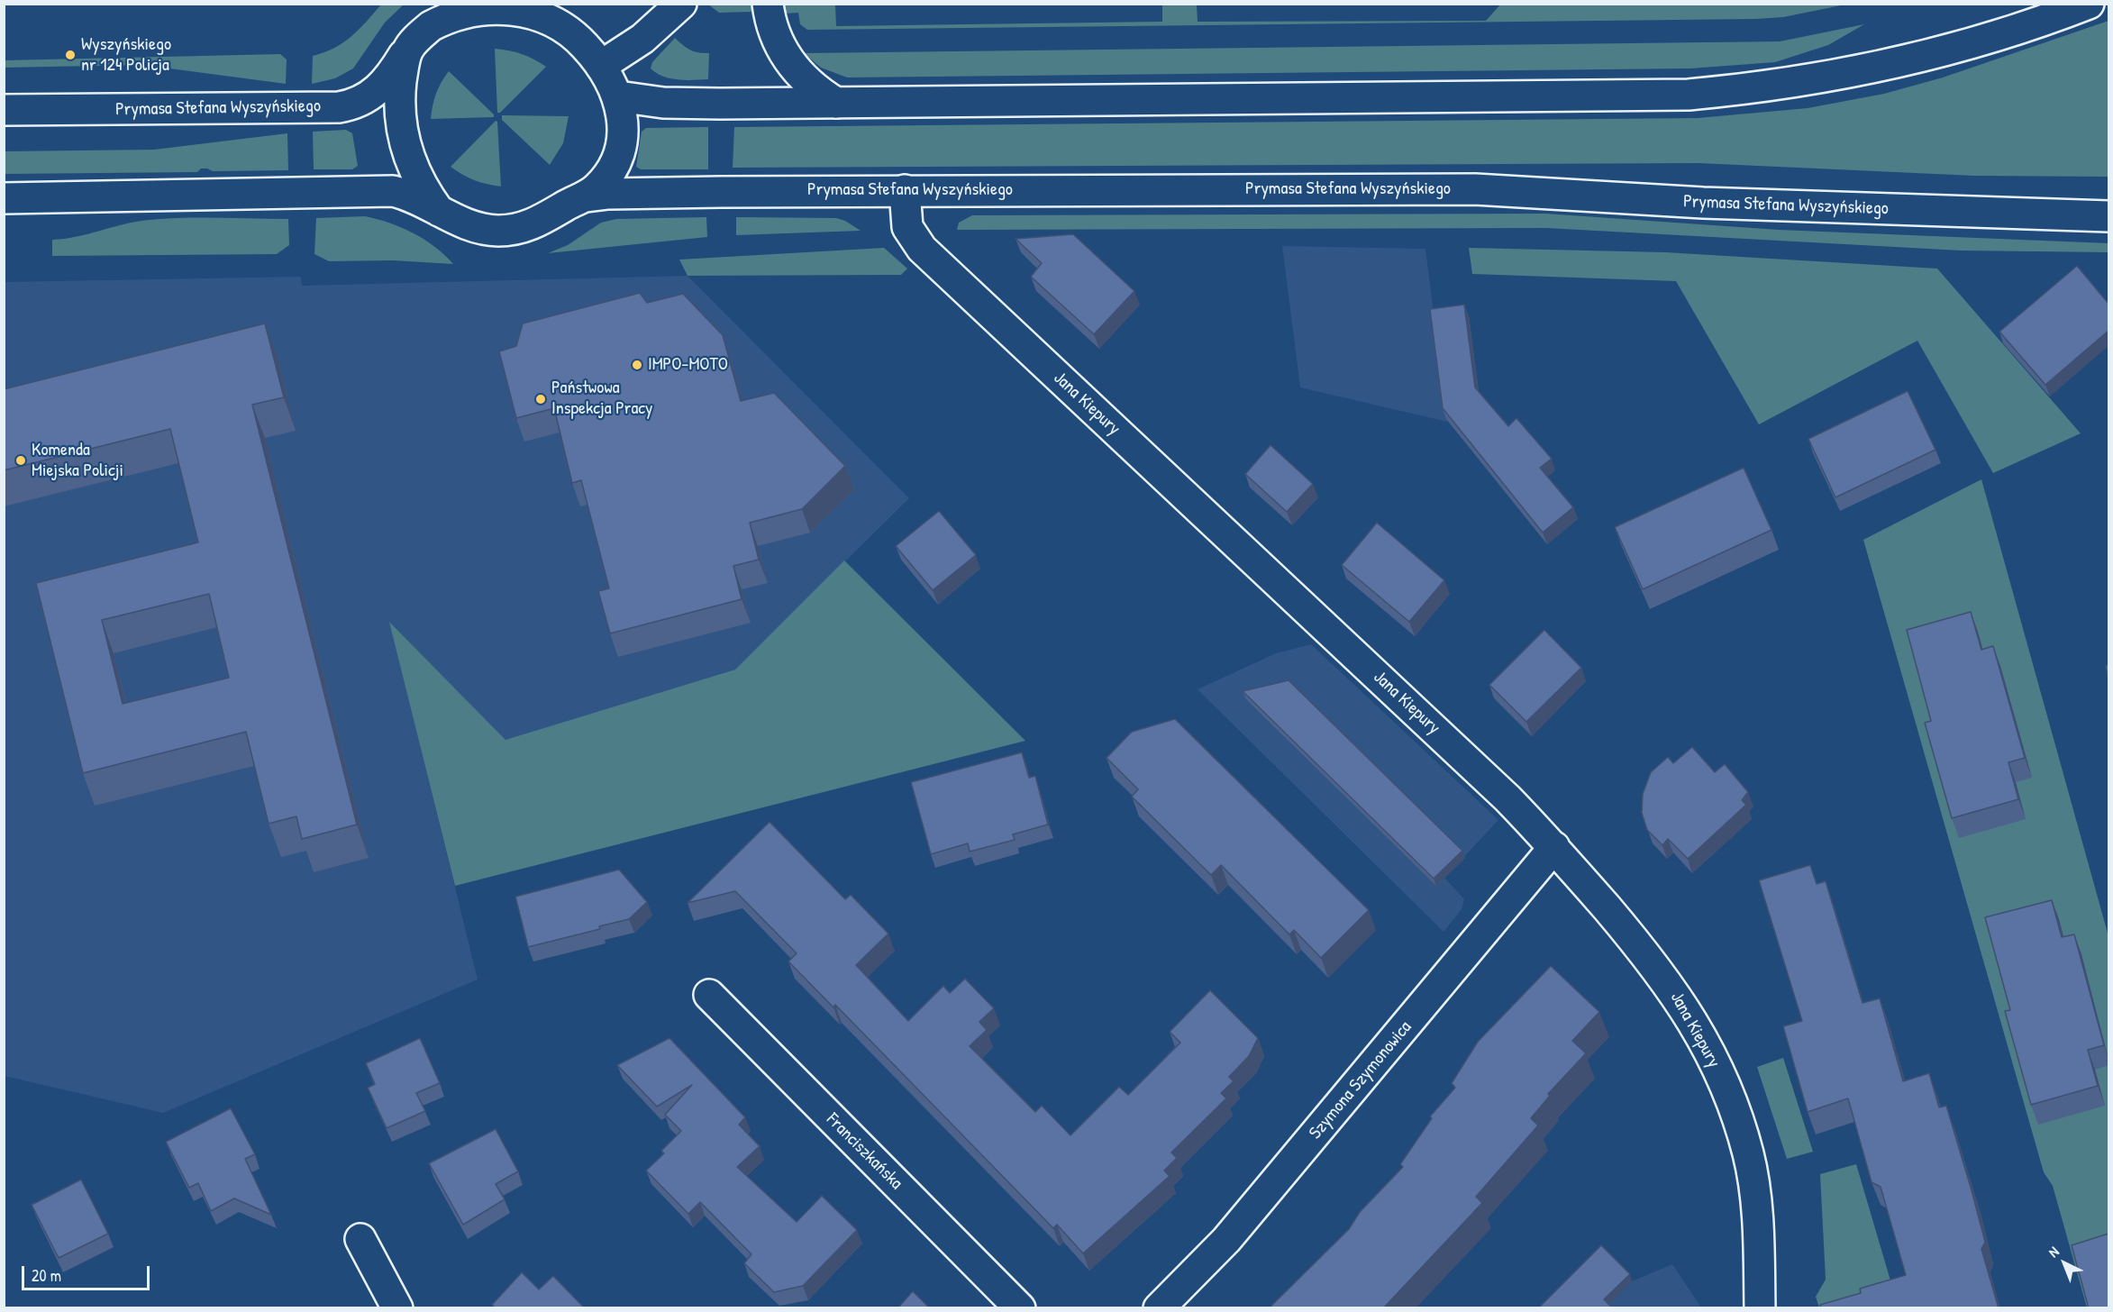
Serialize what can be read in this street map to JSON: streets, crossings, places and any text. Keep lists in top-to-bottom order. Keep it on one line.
{"streets":{"main road":["Prymasa Stefana Wyszyńskiego","Jana Kiepury","Szymona Szymonowica","Franciszkańska"]},"crossings":[["Prymasa Stefana Wyszyńskiego","Jana Kiepury"],["Jana Kiepury","Szymona Szymonowica"]],"places":["Wyszyńskiego nr 124 Policja","IMPO-MOTO","Państwowa Inspekcja Pracy","Komenda Miejska Policji"],"scale_bar":"20 m","north":"top left"}
